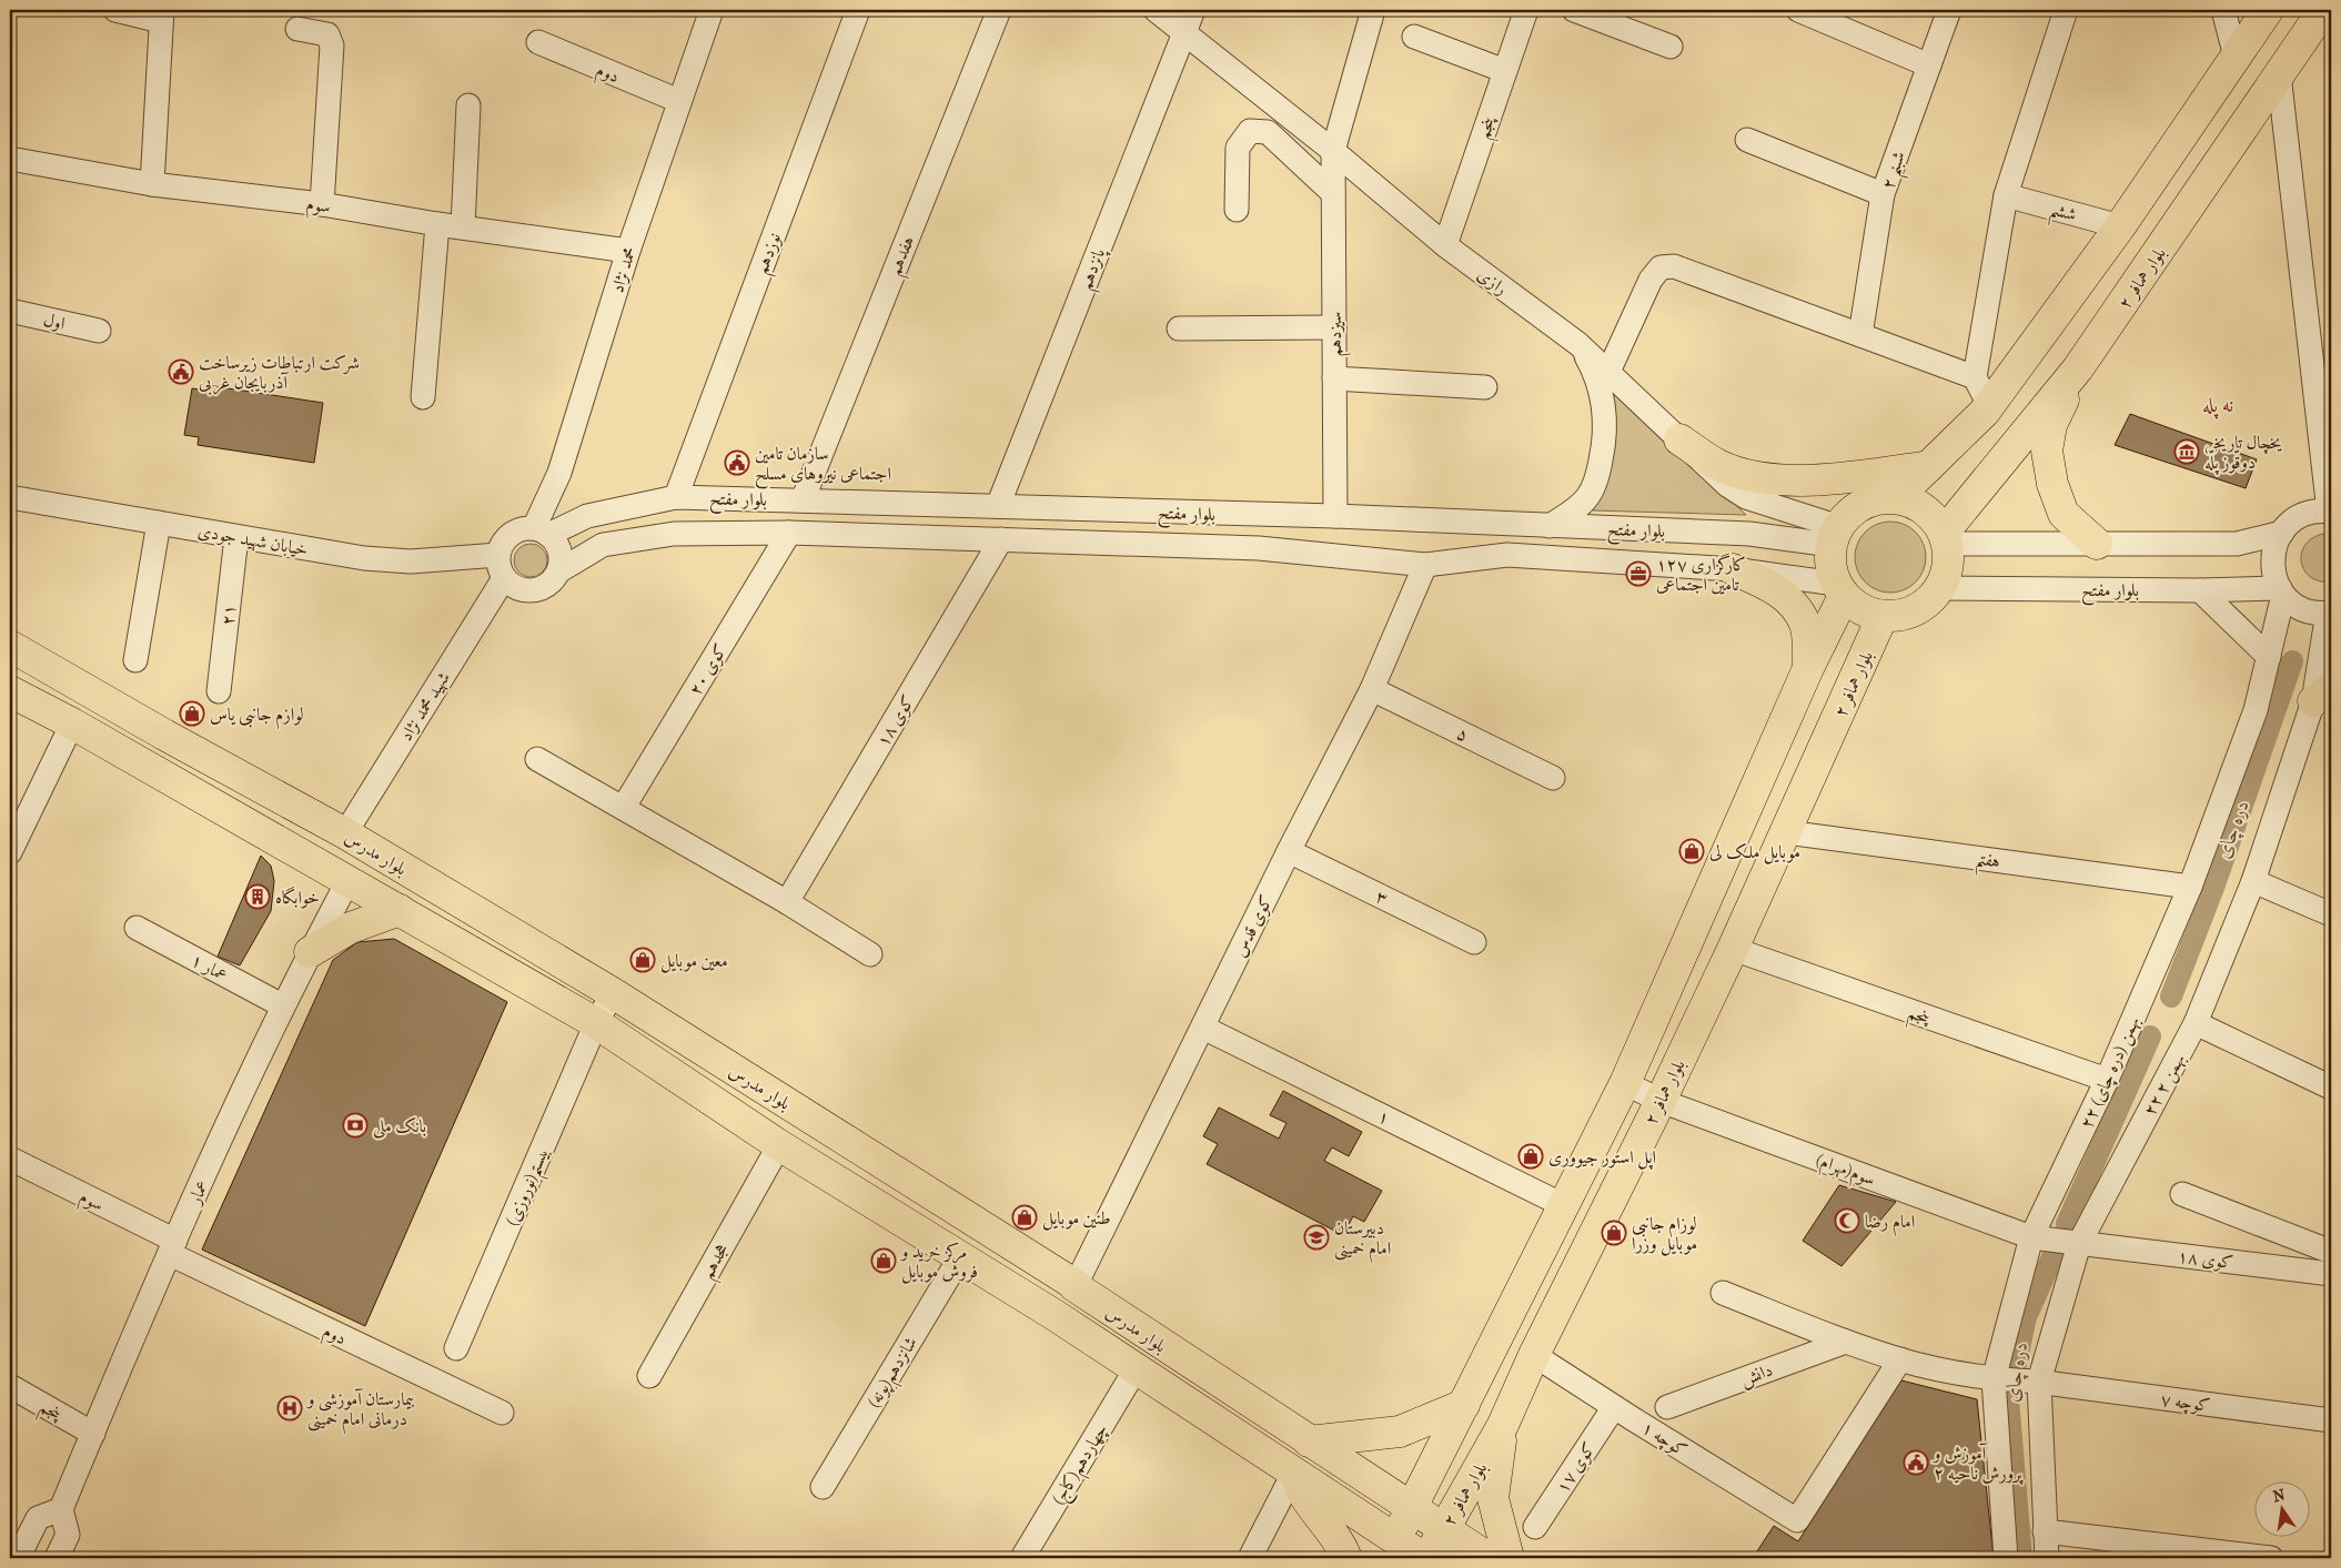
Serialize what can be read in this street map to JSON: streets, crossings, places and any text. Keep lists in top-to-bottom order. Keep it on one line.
{"streets":{"main road":["بلوار همافر ۲","بلوار مدرس"],"street":["دوم","پنجم","شبنم ۲","سوم","ششم","نوزدهم","هفدهم","پانزدهم","محمد نژاد","رازی","اول","سیزدهم","بلوار مفتح","خیابان شهید جودی","۲۱","کوی ۲۰","شهید محمد نژاد","کوی ۱۸","۵","هفتم","۳","کوی قدس","عمار ۱","۲۲ بهمن (دره چای)","۲۲ بهمن ۲","۱","سوم(مهرام)","بیستم(نوروزی)","عمار","هجدهم","شانزدهم(پونه)","دانش","کوچه ۷","کوچه ۱","چهاردهم(کاج)","کوی ۱۷"]},"crossings":[["دوم","سوم"],["دوم","محمد نژاد"],["دوم","عمار"],["پنجم","بلوار همافر ۲"],["پنجم","رازی"],["پنجم","۲۲ بهمن (دره چای)"],["پنجم","عمار"],["سوم","محمد نژاد"],["سوم","عمار"],["نوزدهم","بلوار مفتح"],["هفدهم","بلوار مفتح"],["پانزدهم","رازی"],["پانزدهم","بلوار مفتح"],["محمد نژاد","بلوار مفتح"],["محمد نژاد","خیابان شهید جودی"],["محمد نژاد","شهید محمد نژاد"],["بلوار همافر ۲","رازی"],["بلوار همافر ۲","بلوار مفتح"],["بلوار همافر ۲","بلوار مدرس"],["بلوار همافر ۲","هفتم"],["بلوار همافر ۲","۱"],["بلوار همافر ۲","سوم(مهرام)"],["بلوار همافر ۲","کوچه ۱"],["رازی","سیزدهم"],["رازی","بلوار مفتح"],["سیزدهم","بلوار مفتح"],["بلوار مفتح","خیابان شهید جودی"],["بلوار مفتح","کوی ۲۰"],["بلوار مفتح","شهید محمد نژاد"],["بلوار مفتح","کوی ۱۸"],["بلوار مفتح","کوی قدس"],["بلوار مفتح","۲۲ بهمن (دره چای)"],["خیابان شهید جودی","۲۱"],["خیابان شهید جودی","شهید محمد نژاد"],["شهید محمد نژاد","بلوار مدرس"],["کوی ۱۸","۲۲ بهمن ۲"],["کوی ۱۸","سوم(مهرام)"],["۵","کوی قدس"],["بلوار مدرس","کوی قدس"],["بلوار مدرس","بیستم(نوروزی)"],["بلوار مدرس","عمار"],["بلوار مدرس","هجدهم"],["بلوار مدرس","شانزدهم(پونه)"],["بلوار مدرس","چهاردهم(کاج)"],["هفتم","۲۲ بهمن (دره چای)"],["۳","کوی قدس"],["کوی قدس","۱"],["عمار ۱","عمار"],["۲۲ بهمن (دره چای)","سوم(مهرام)"],["۲۲ بهمن (دره چای)","کوچه ۷"],["۲۲ بهمن ۲","سوم(مهرام)"],["۲۲ بهمن ۲","کوچه ۷"],["دانش","کوچه ۷"],["کوچه ۷","کوچه ۱"],["کوچه ۱","کوی ۱۷"]],"districts":["نه پله"],"water":["دره چای"],"places":{"public building":["شرکت ارتباطات زیرساخت آذربایجان غربی","سازمان تامین اجتماعی نیروهای مسلح","آموزش و پرورش ناحیه ۲"],"museum":["یخچال تاریخی دوقّوز پلّه"],"office":["کارگزاری ۱۲۷ تامین اجتماعی"],"shop":["لوازم جانبی یاس","موبایل ملک لی","معین موبایل","اپل استور جيووری","طنین موبایل","لوزام جانبی موبایل وزرا","مرکز خرید و فروش موبایل"],"building":["خوابگاه"],"bank":["بانک ملی"],"mosque":["امام رضا"],"school or university":["دبیرستان امام خمینی"],"hospital":["بیمارستان آموزشی و درمانی امام خمینی"]},"north":"top"}
